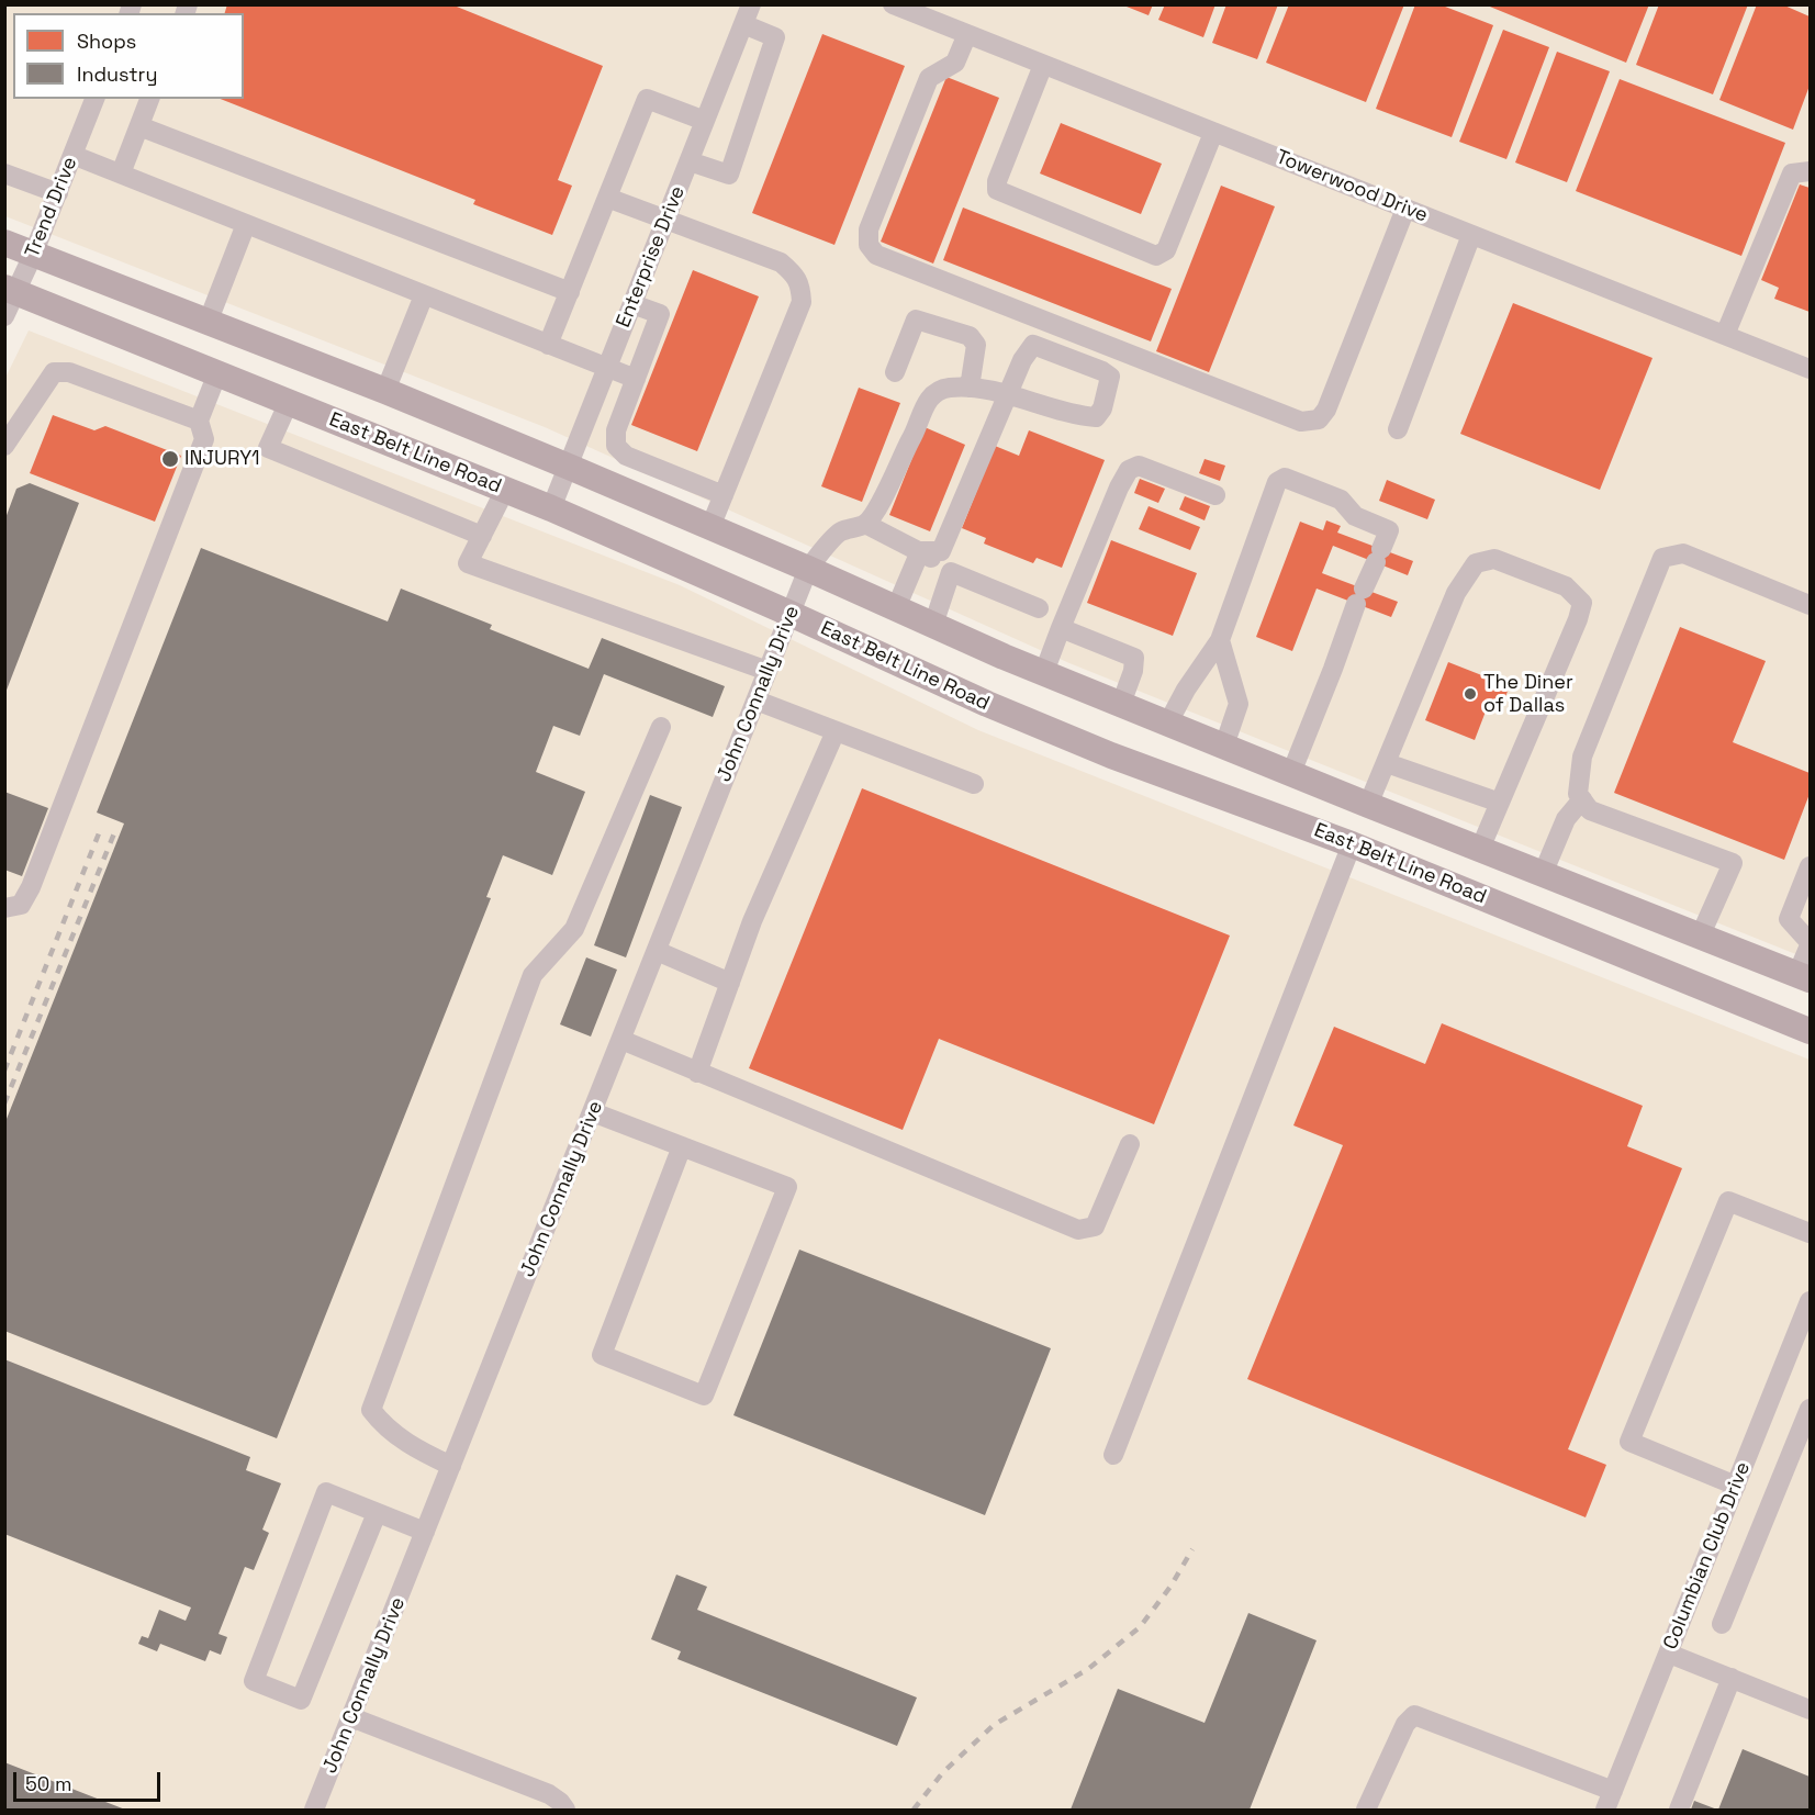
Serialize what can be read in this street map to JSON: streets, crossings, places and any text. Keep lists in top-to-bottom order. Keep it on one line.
{"streets":{"main road":["East Belt Line Road"],"street":["Towerwood Drive","Trend Drive","Enterprise Drive","John Connally Drive","Columbian Club Drive"]},"crossings":[["Trend Drive","East Belt Line Road"],["Enterprise Drive","East Belt Line Road"],["East Belt Line Road","John Connally Drive"]],"places":["INJURY1","The Diner of Dallas"],"legend":["Shops","Industry"],"scale_bar":"50 m"}
